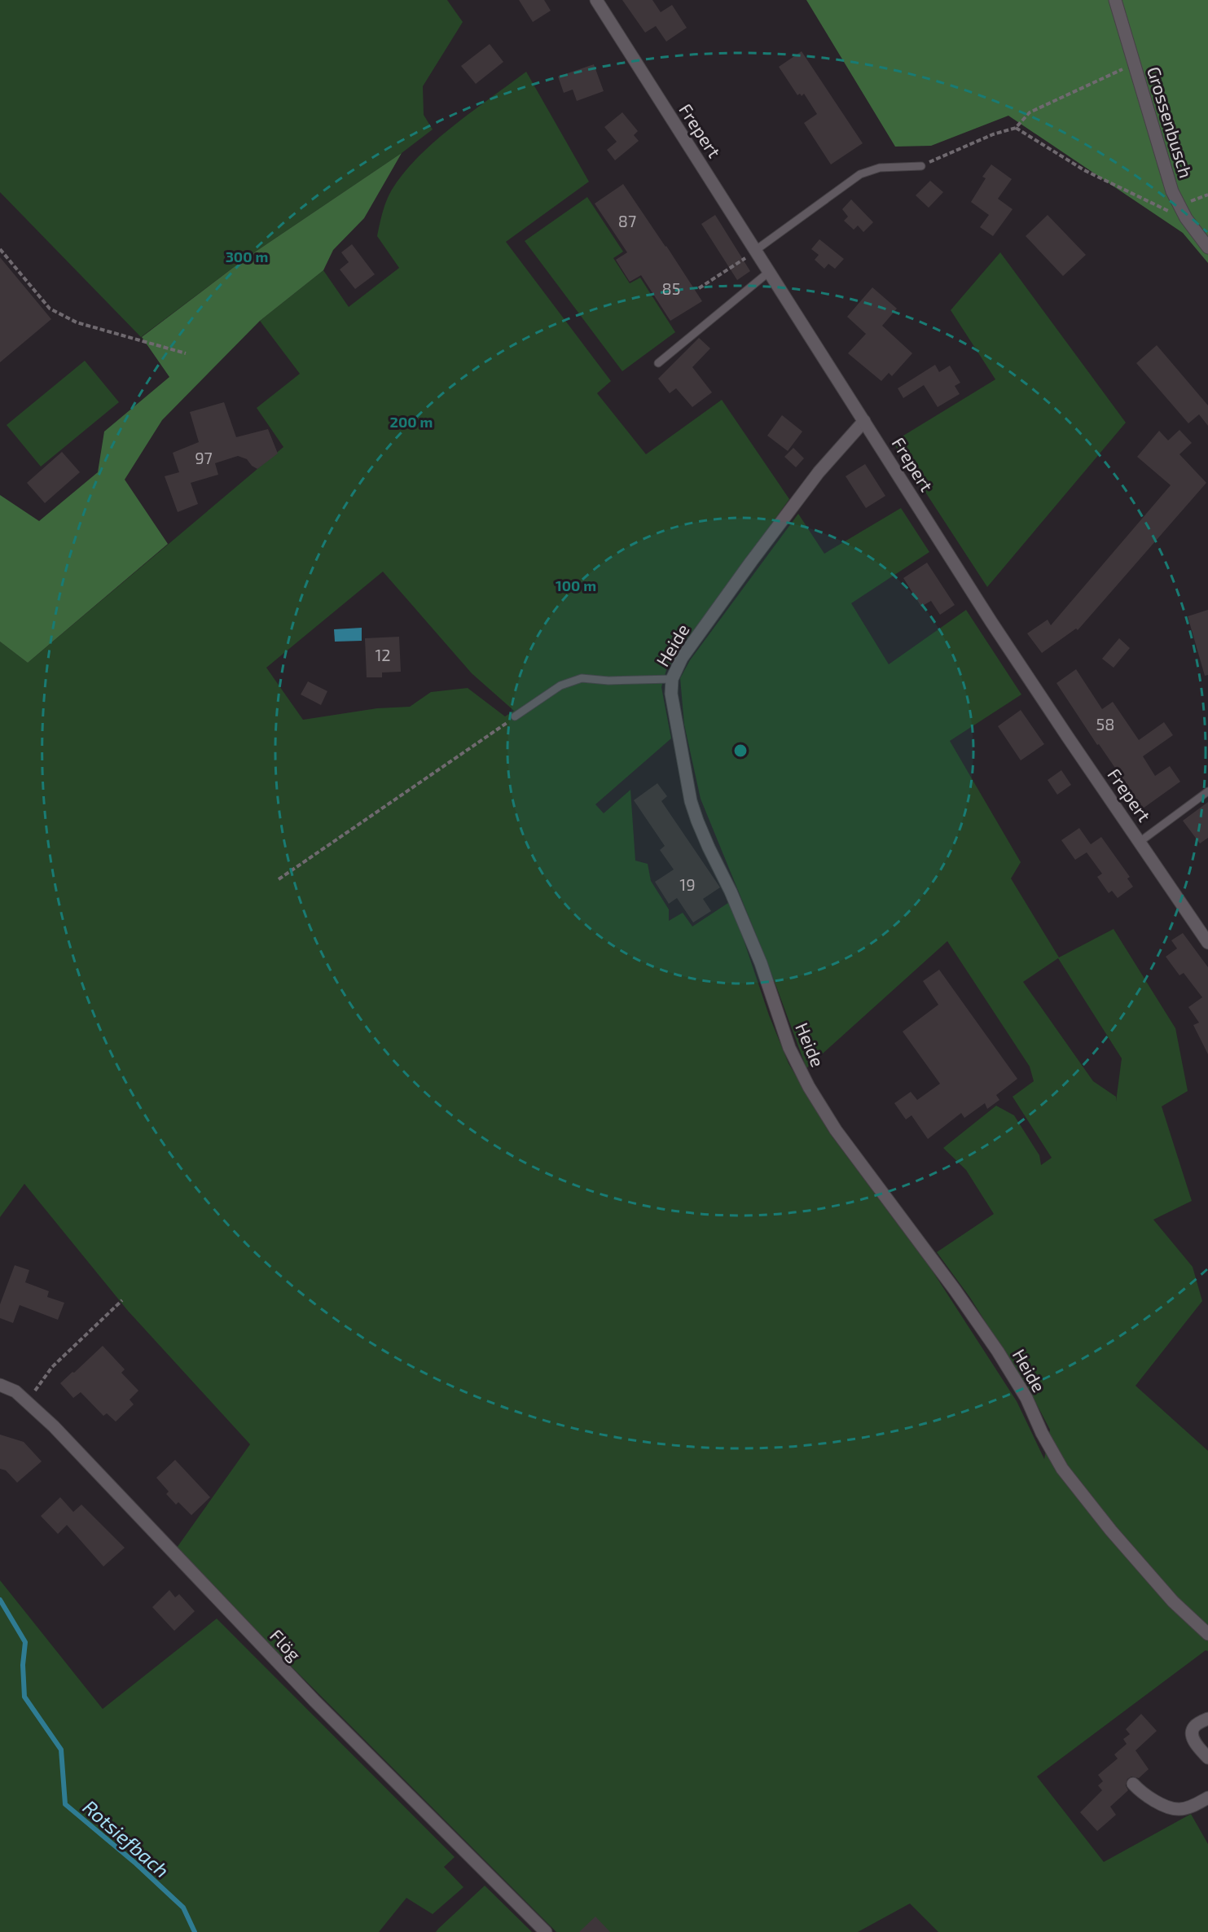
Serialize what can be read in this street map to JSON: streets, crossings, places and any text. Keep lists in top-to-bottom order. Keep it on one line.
{"streets":{"street":["Grossenbusch","Frepert","Heide","Flög"]},"crossings":[["Frepert","Heide"]],"water":["Rotsiefbach"],"house_numbers":["87","85","97","12","58","19"],"rings":["300 m","200 m","100 m"]}
